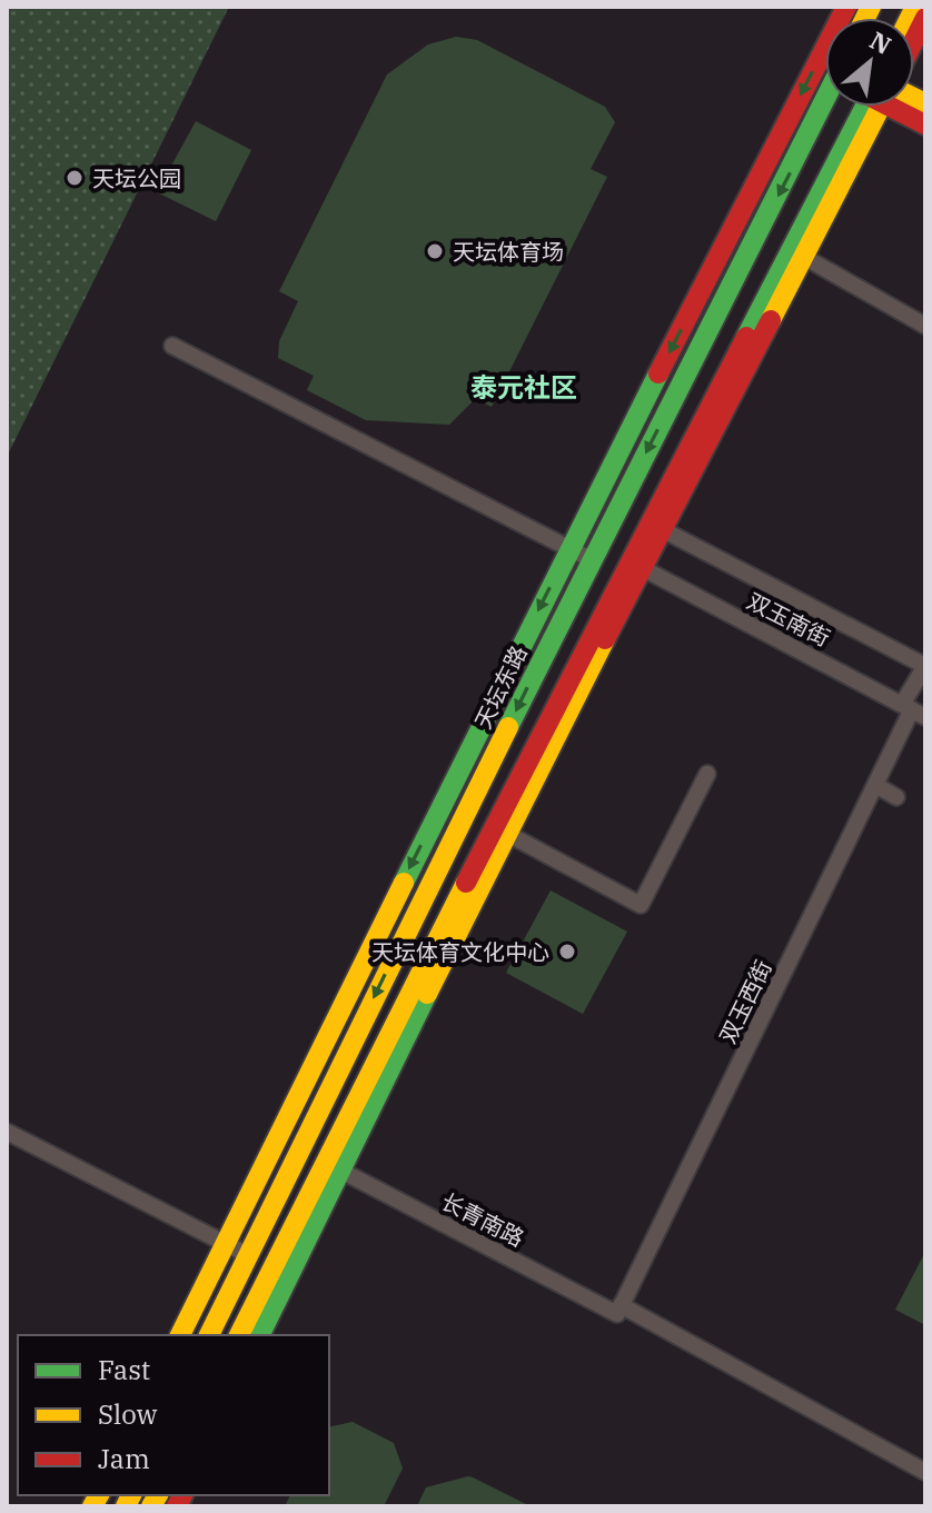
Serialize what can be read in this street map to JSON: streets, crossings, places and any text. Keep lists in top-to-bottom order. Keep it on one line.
{"streets":{"main road":["天坛东路"],"street":["双玉南街","双玉西街","长青南路"]},"crossings":[["双玉南街","双玉西街"],["双玉西街","长青南路"]],"districts":["泰元社区"],"places":["天坛公园","天坛体育场","天坛体育文化中心"],"legend":["Fast","Slow","Jam"],"north":"top right"}
